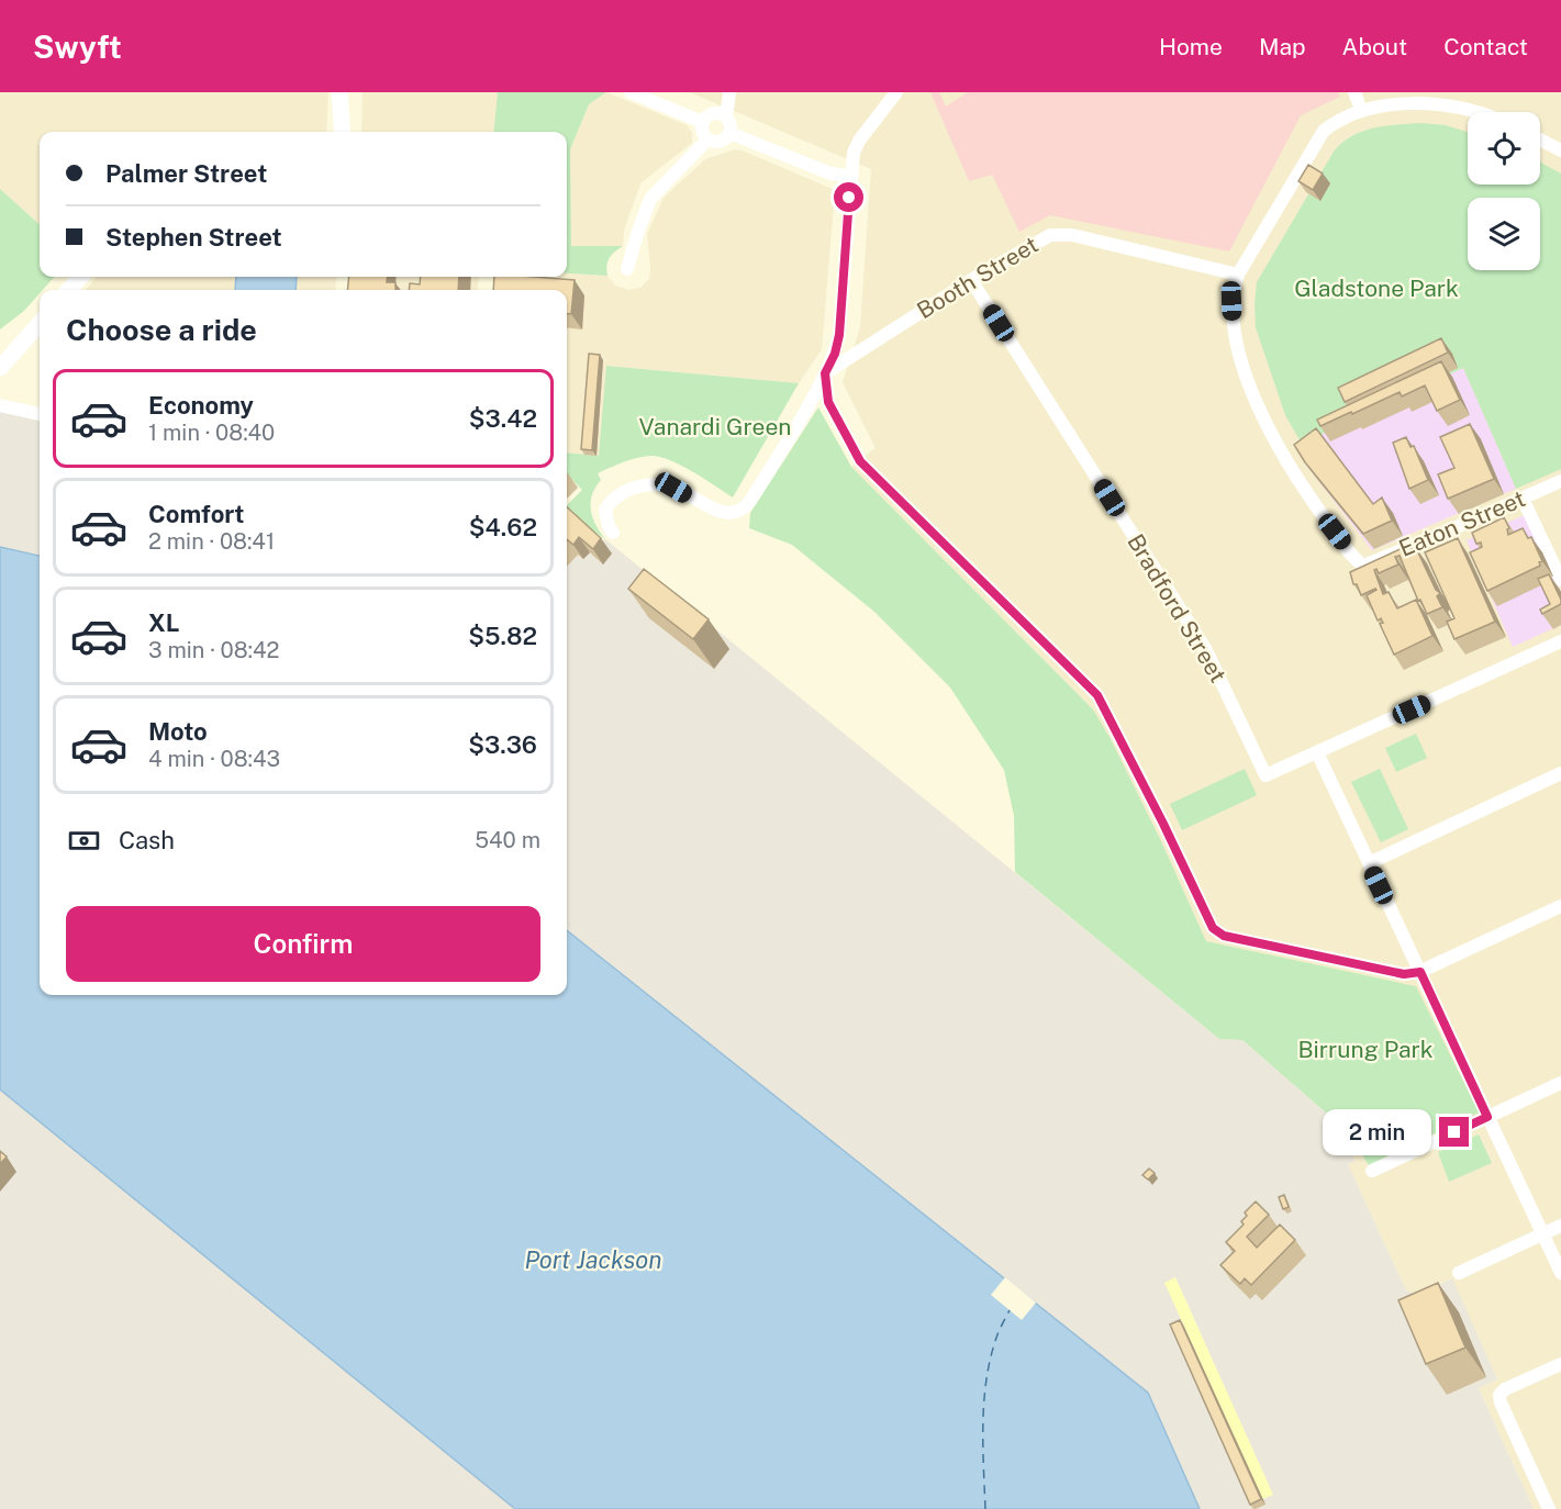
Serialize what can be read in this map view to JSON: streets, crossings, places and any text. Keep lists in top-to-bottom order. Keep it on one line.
{"streets":{"street":["Booth Street","Eaton Street","Bradford Street"]},"crossings":[["Booth Street","Eaton Street"],["Booth Street","Bradford Street"]],"water":["Port Jackson"],"parks":["Gladstone Park","Vanardi Green","Birrung Park"],"page":{"header":"Swyft","nav":["Home","Map","About","Contact"],"banner":["Palmer Street","Stephen Street"],"heading":"Choose a ride","list":[{"name":"Economy","note":"1 min · 08:40","value":"$3.42"},{"name":"Comfort","note":"2 min · 08:41","value":"$4.62"},{"name":"XL","note":"3 min · 08:42","value":"$5.82"},{"name":"Moto","note":"4 min · 08:43","value":"$3.36"}],"pay":["Cash","540 m"],"buttons":"Confirm","bubble":"2 min"}}
